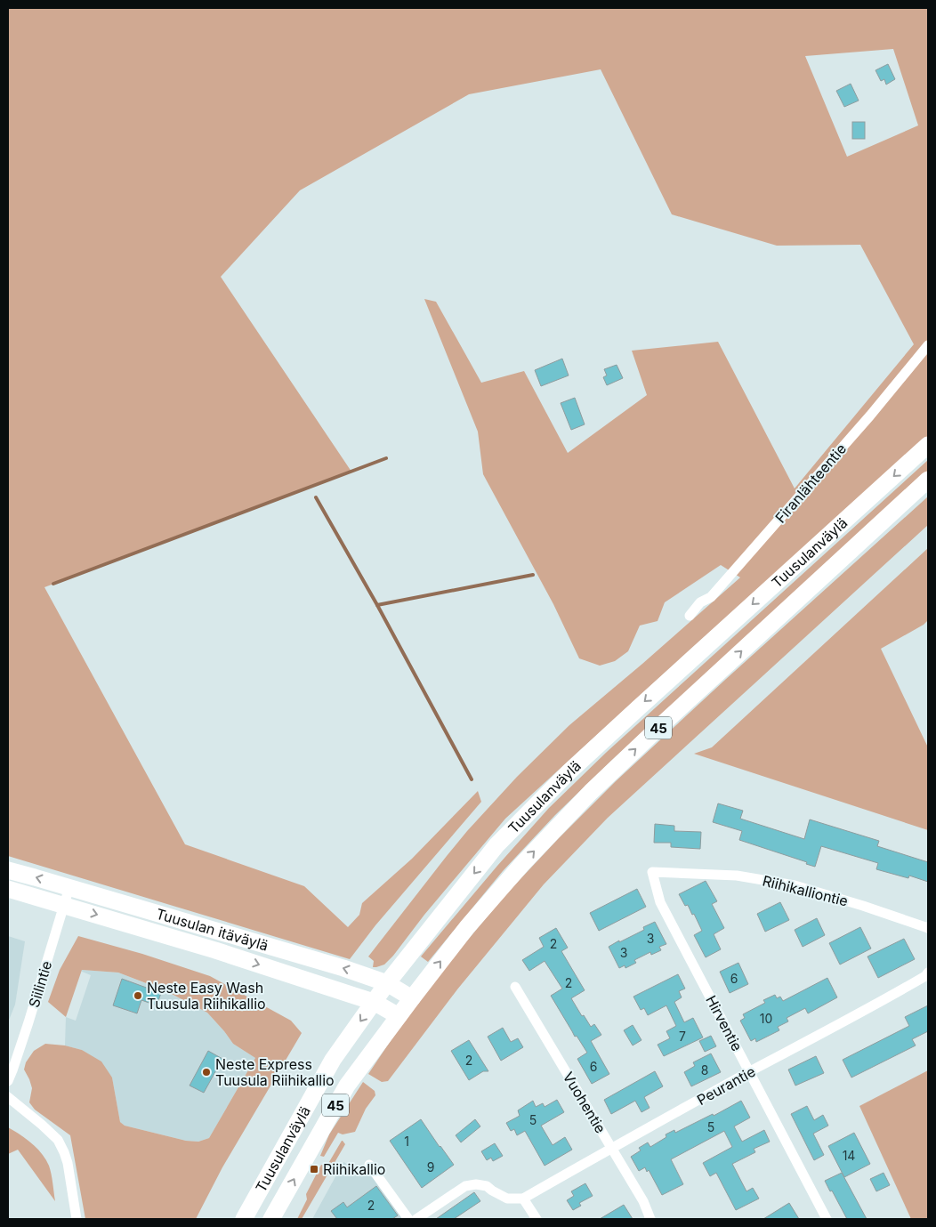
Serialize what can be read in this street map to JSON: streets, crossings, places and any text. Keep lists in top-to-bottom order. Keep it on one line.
{"streets":{"main road":["Tuusulanväylä","45","Tuusulan itäväylä"],"street":["Firanlähteentie","Riihikalliontie","Siilintie","Hirventie","Peurantie","Vuohentie"]},"crossings":[["Tuusulanväylä","Tuusulan itäväylä"],["Riihikalliontie","Hirventie"],["Tuusulan itäväylä","Siilintie"],["Hirventie","Peurantie"],["Peurantie","Vuohentie"]],"places":{"other":["Neste Easy Wash Tuusula Riihikallio","Neste Express Tuusula Riihikallio"],"transit":["Riihikallio"]},"house_numbers":["3","2","3","6","2","10","7","2","6","8","5","5","1","14","9","2"]}
